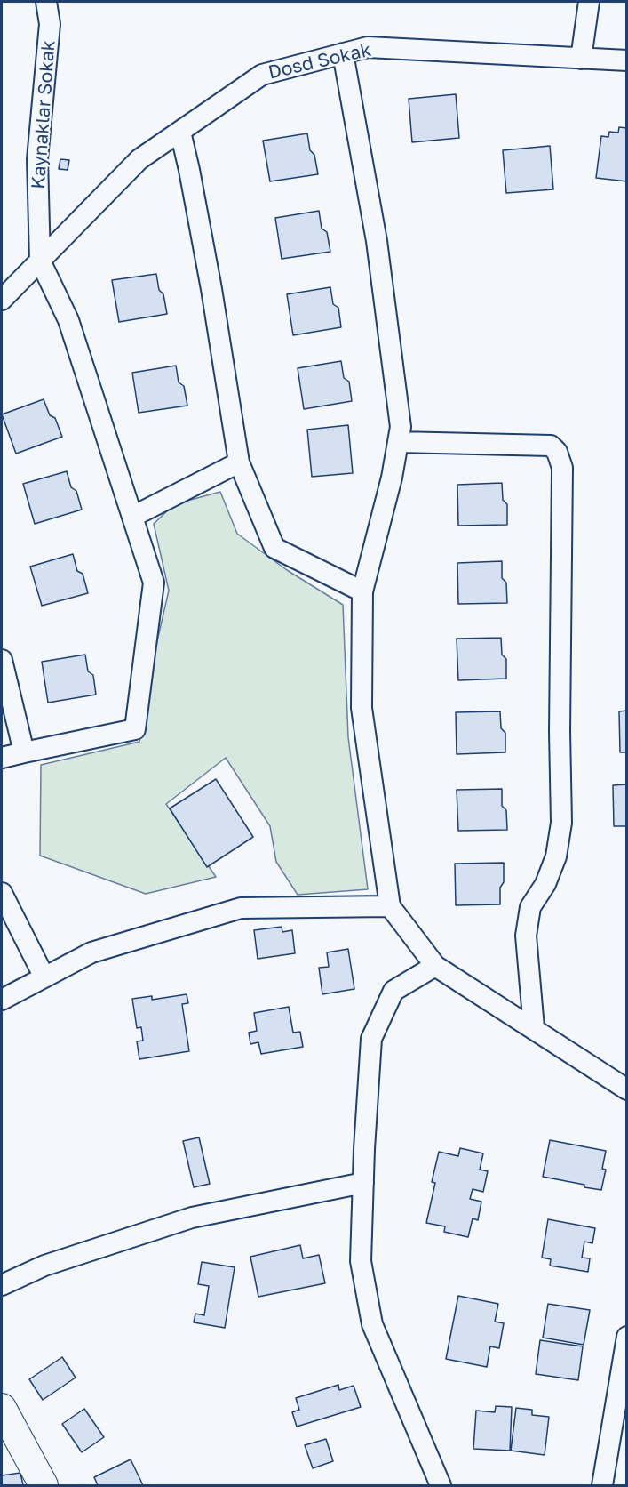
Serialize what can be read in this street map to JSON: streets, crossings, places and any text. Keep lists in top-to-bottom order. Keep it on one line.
{"streets":{"street":["Dosd Sokak","Kaynaklar Sokak"]},"crossings":[["Dosd Sokak","Kaynaklar Sokak"]]}
